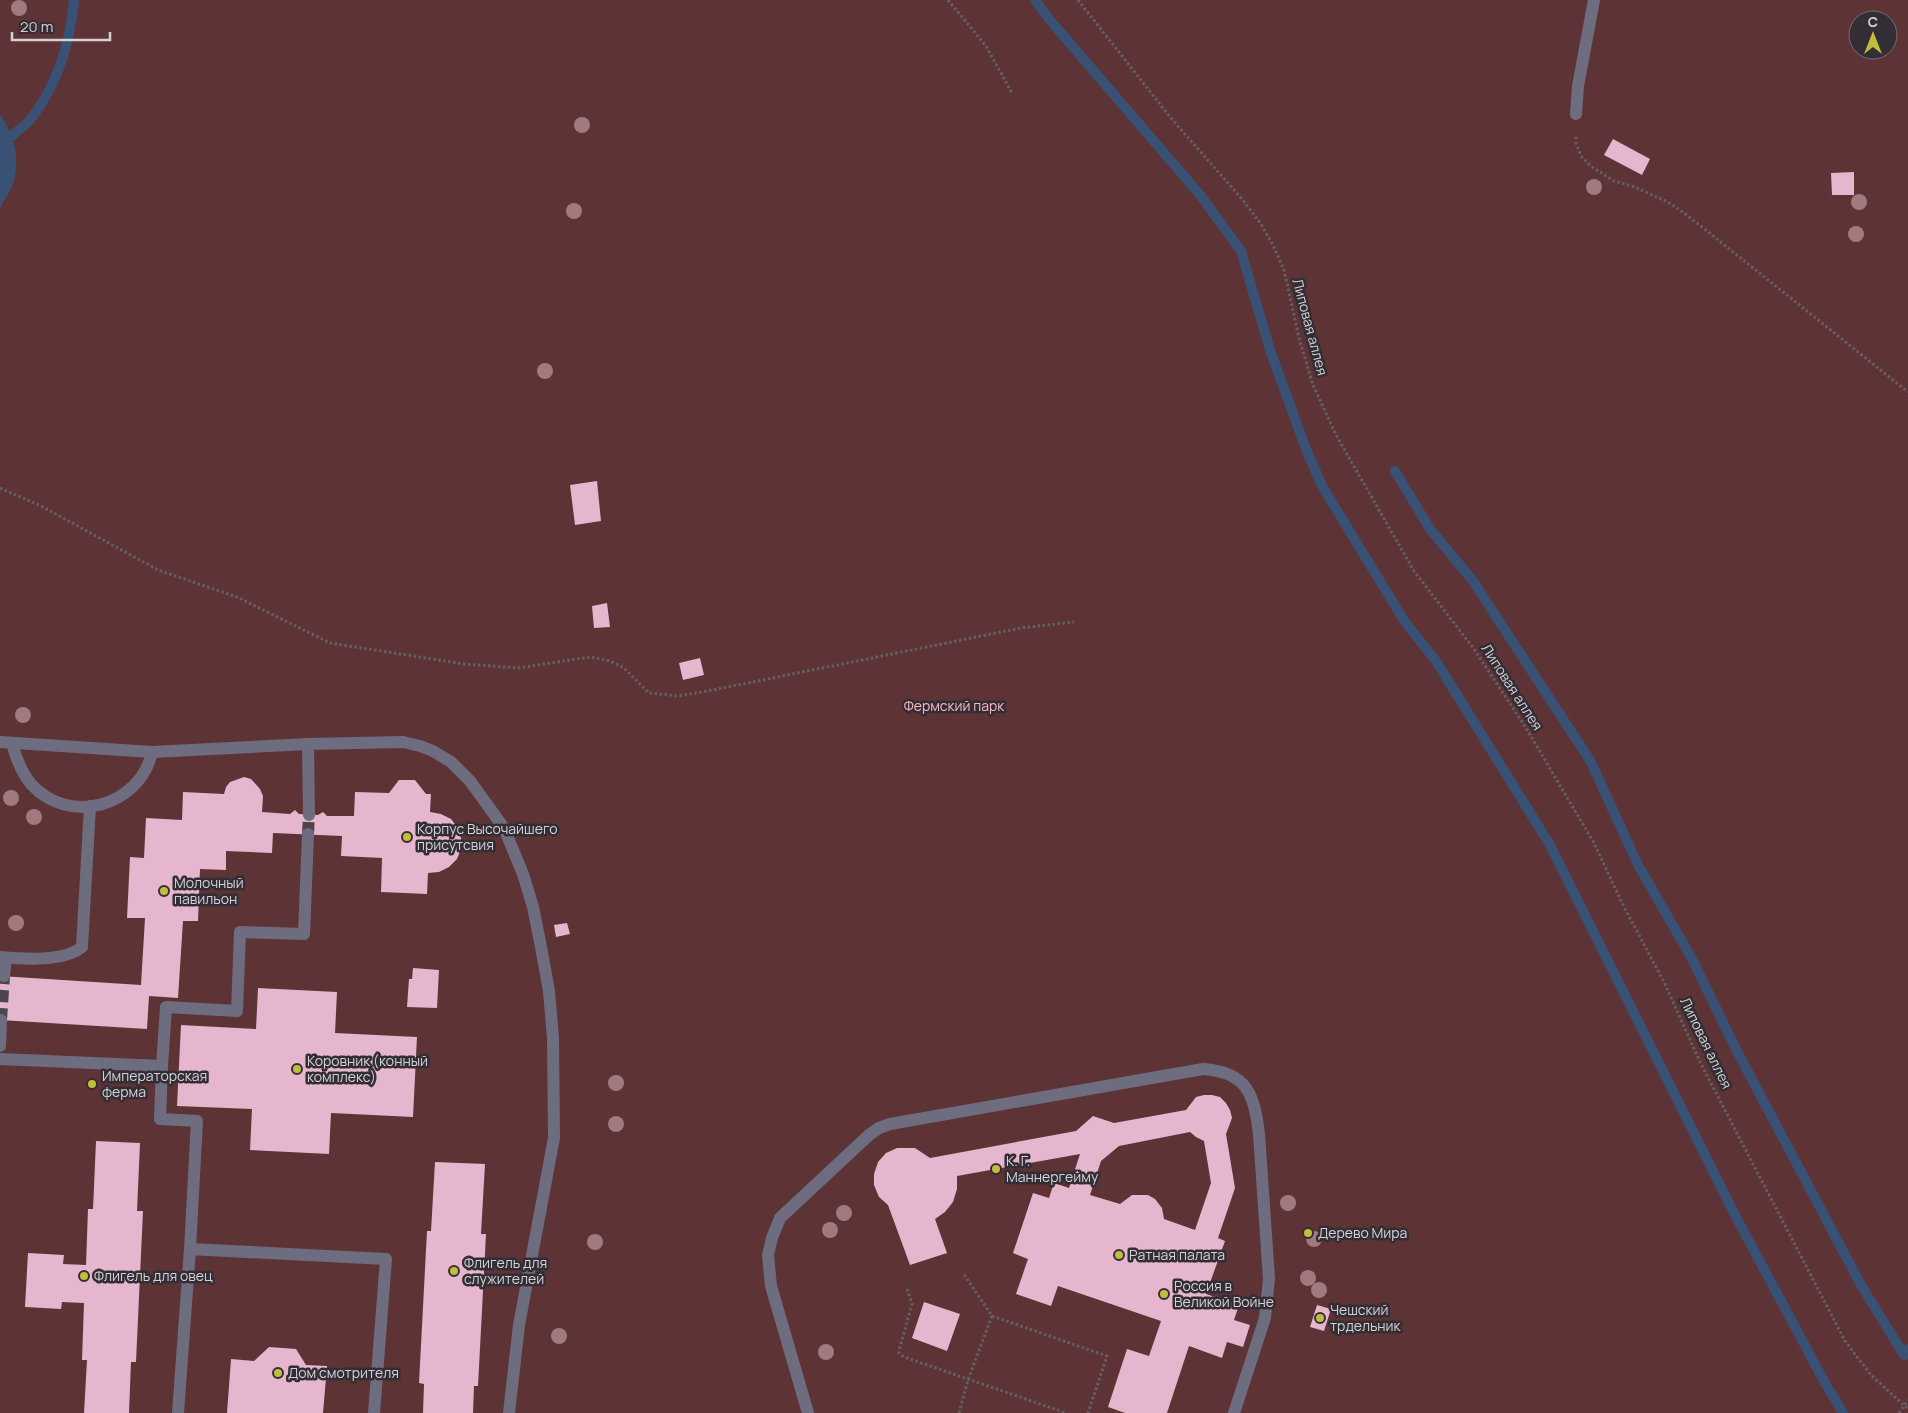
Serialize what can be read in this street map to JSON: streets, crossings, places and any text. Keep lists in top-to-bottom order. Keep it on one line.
{"streets":{"path":["Липовая аллея"]},"parks":["Фермский парк"],"places":["Корпус Высочайшего присутсвия","Молочный павильон","Коровник (конный комплекс)","Императорская ферма","К. Г. Маннергейму","Дерево Мира","Ратная палата","Флигель для служителей","Флигель для овец","Россия в Великой Войне","Чешский трдельник","Дом смотрителя"],"scale_bar":"20 m","north":"top"}
